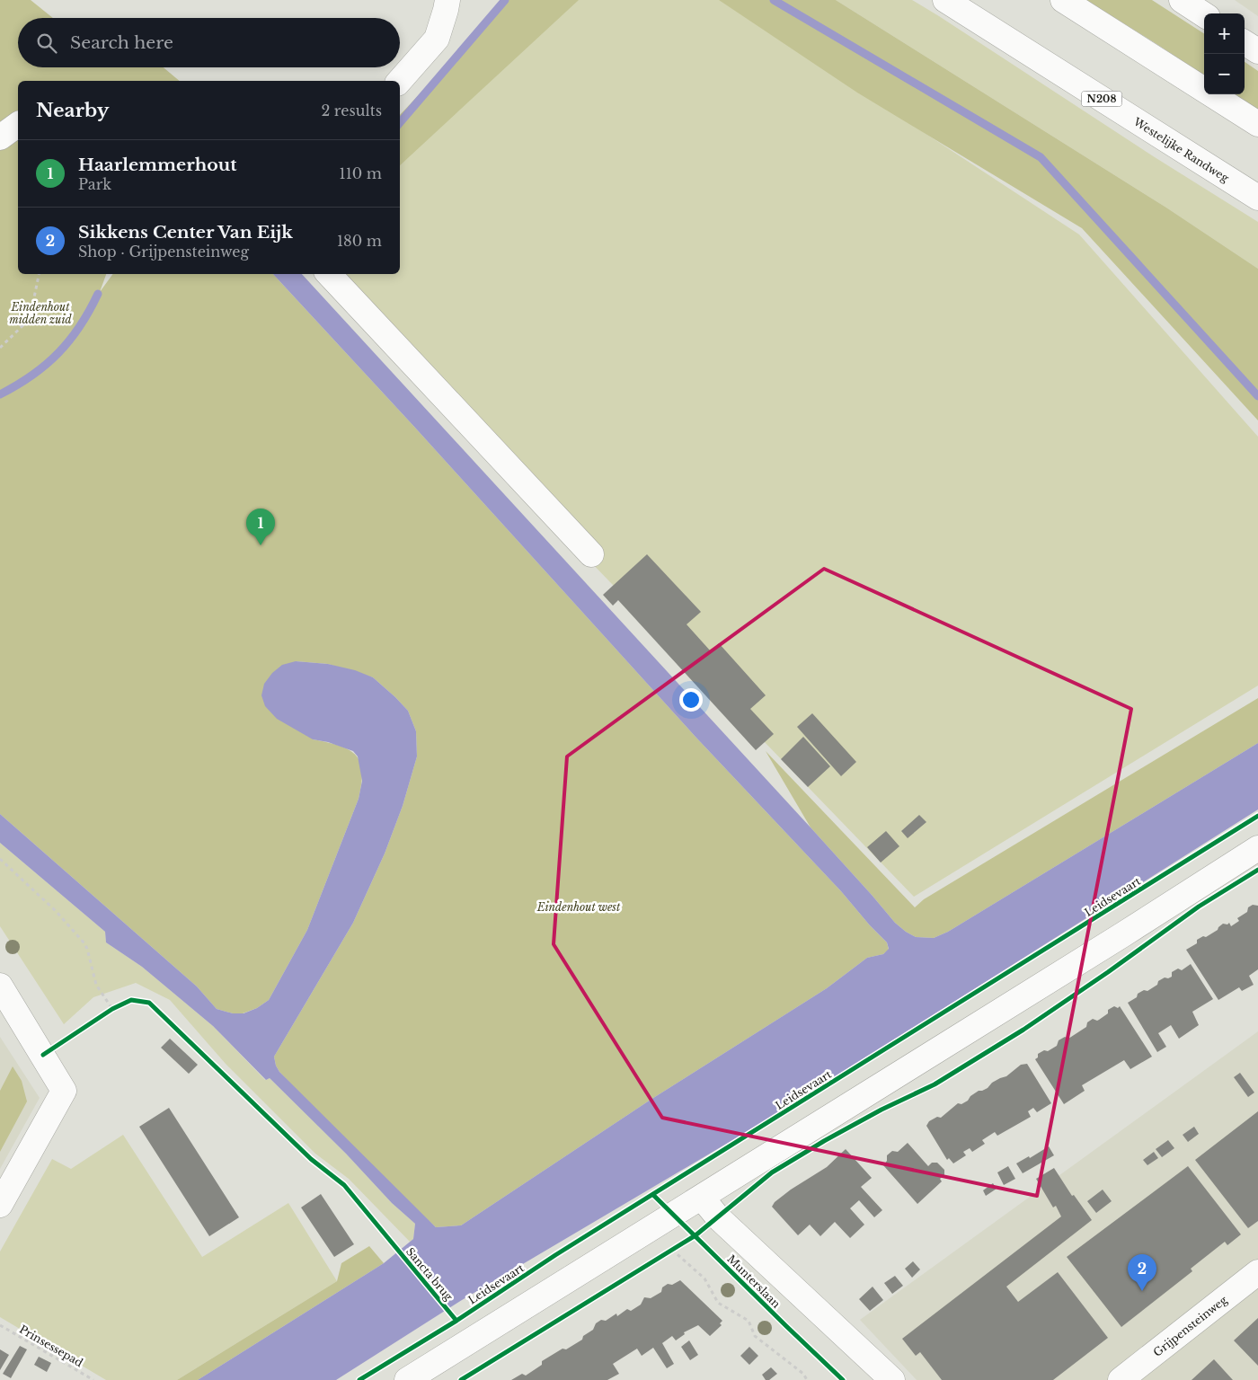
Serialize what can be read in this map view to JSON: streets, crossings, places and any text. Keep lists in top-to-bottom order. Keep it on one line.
{"streets":{"main road":["N208","Westelijke Randweg","Munterslaan","Grijpensteinweg"],"path":["Prinsessepad"],"cycle path":["Leidsevaart","Sancta brug"]},"parks":["Eindenhout midden zuid","Eindenhout west"],"page":{"map_buttons":["+","−"],"search":"Search here","heading":["Nearby","2 results"],"list":[{"mark":"1","name":"Haarlemmerhout","note":"Park","value":"110 m"},{"mark":"2","name":"Sikkens Center Van Eijk","note":"Shop · Grijpensteinweg","value":"180 m"}],"pins":["1","2"]}}
